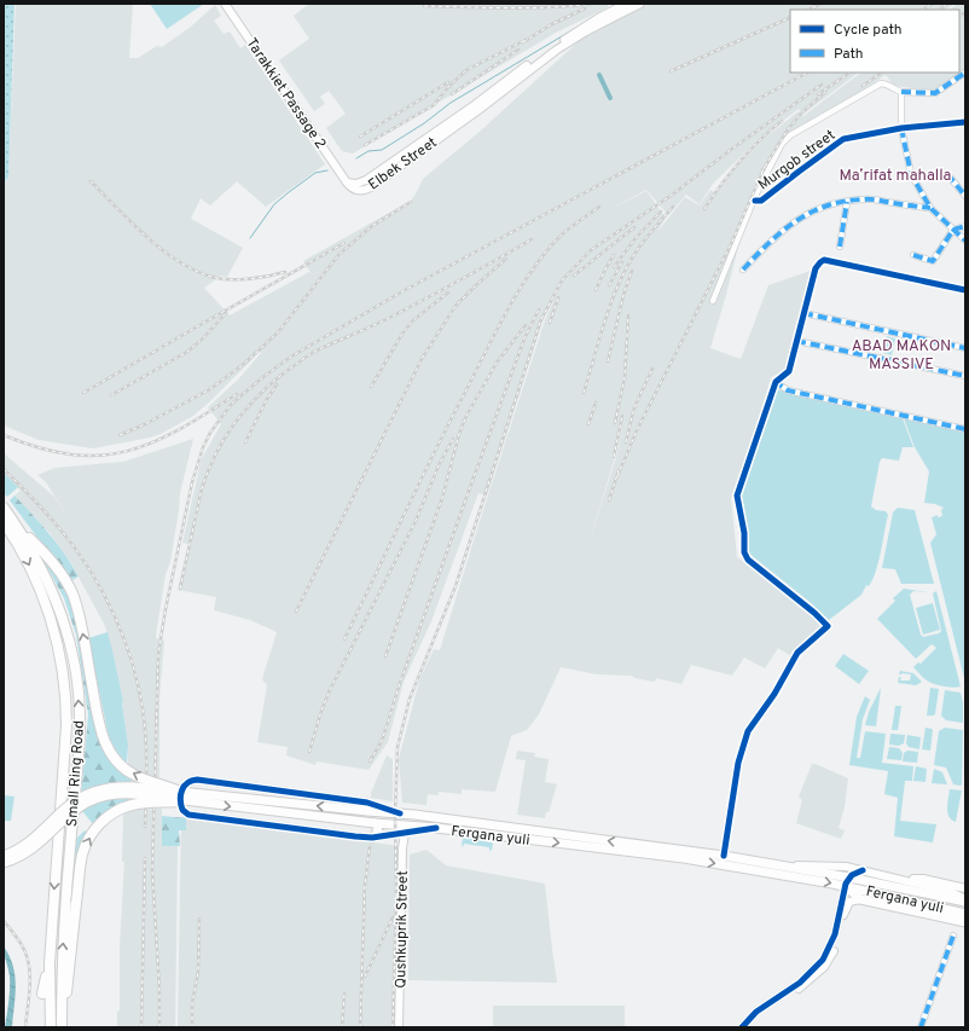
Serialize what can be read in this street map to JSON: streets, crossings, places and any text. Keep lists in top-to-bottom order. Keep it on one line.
{"streets":{"highway":["Small Ring Road"],"main road":["Fergana yuli"],"street":["Tarakkiet Passage 2","Murgob street","Elbek Street","Qushkuprik Street"]},"crossings":[["Tarakkiet Passage 2","Elbek Street"]],"districts":["Maʼrifat mahalla","ABAD MAKON MASSIVE"],"legend":["Cycle path","Path"]}
